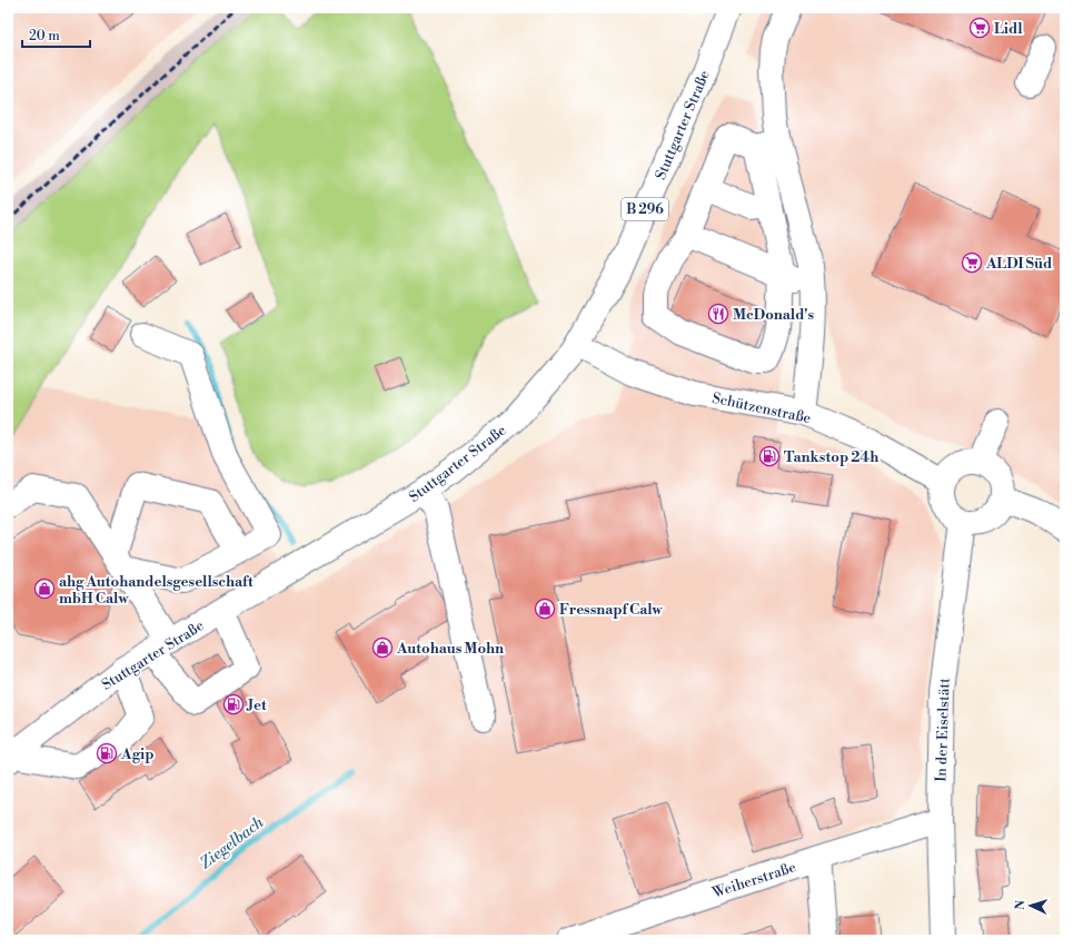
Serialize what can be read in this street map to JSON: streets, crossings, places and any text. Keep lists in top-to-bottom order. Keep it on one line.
{"streets":{"street":["Stuttgarter Straße","B 296","Schützenstraße","In der Eiselstätt","Weiherstraße"]},"crossings":[["Stuttgarter Straße","Schützenstraße"],["Schützenstraße","In der Eiselstätt"],["In der Eiselstätt","Weiherstraße"]],"water":["Ziegelbach"],"places":{"supermarket":["Lidl","ALDI Süd"],"restaurant":["McDonald's"],"fuel station":["Tankstop 24h","Jet","Agip"],"shop":["ahg Autohandelsgesellschaft mbH Calw","Fressnapf Calw","Autohaus Mohn"]},"scale_bar":"20 m","north":"left"}
